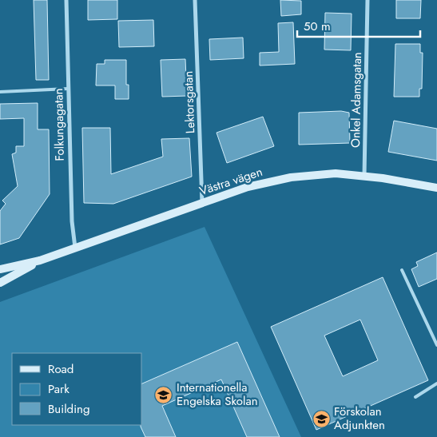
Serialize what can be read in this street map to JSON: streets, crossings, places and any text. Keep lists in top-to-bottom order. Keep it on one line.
{"streets":{"main road":["Västra vägen"],"street":["Onkel Adamsgatan","Lektorsgatan","Folkungagatan"]},"crossings":[["Onkel Adamsgatan","Västra vägen"],["Lektorsgatan","Västra vägen"],["Folkungagatan","Västra vägen"]],"places":{"school or university":["Internationella Engelska Skolan","Förskolan Adjunkten"]},"legend":["Road","Park","Building"],"scale_bar":"50 m"}
